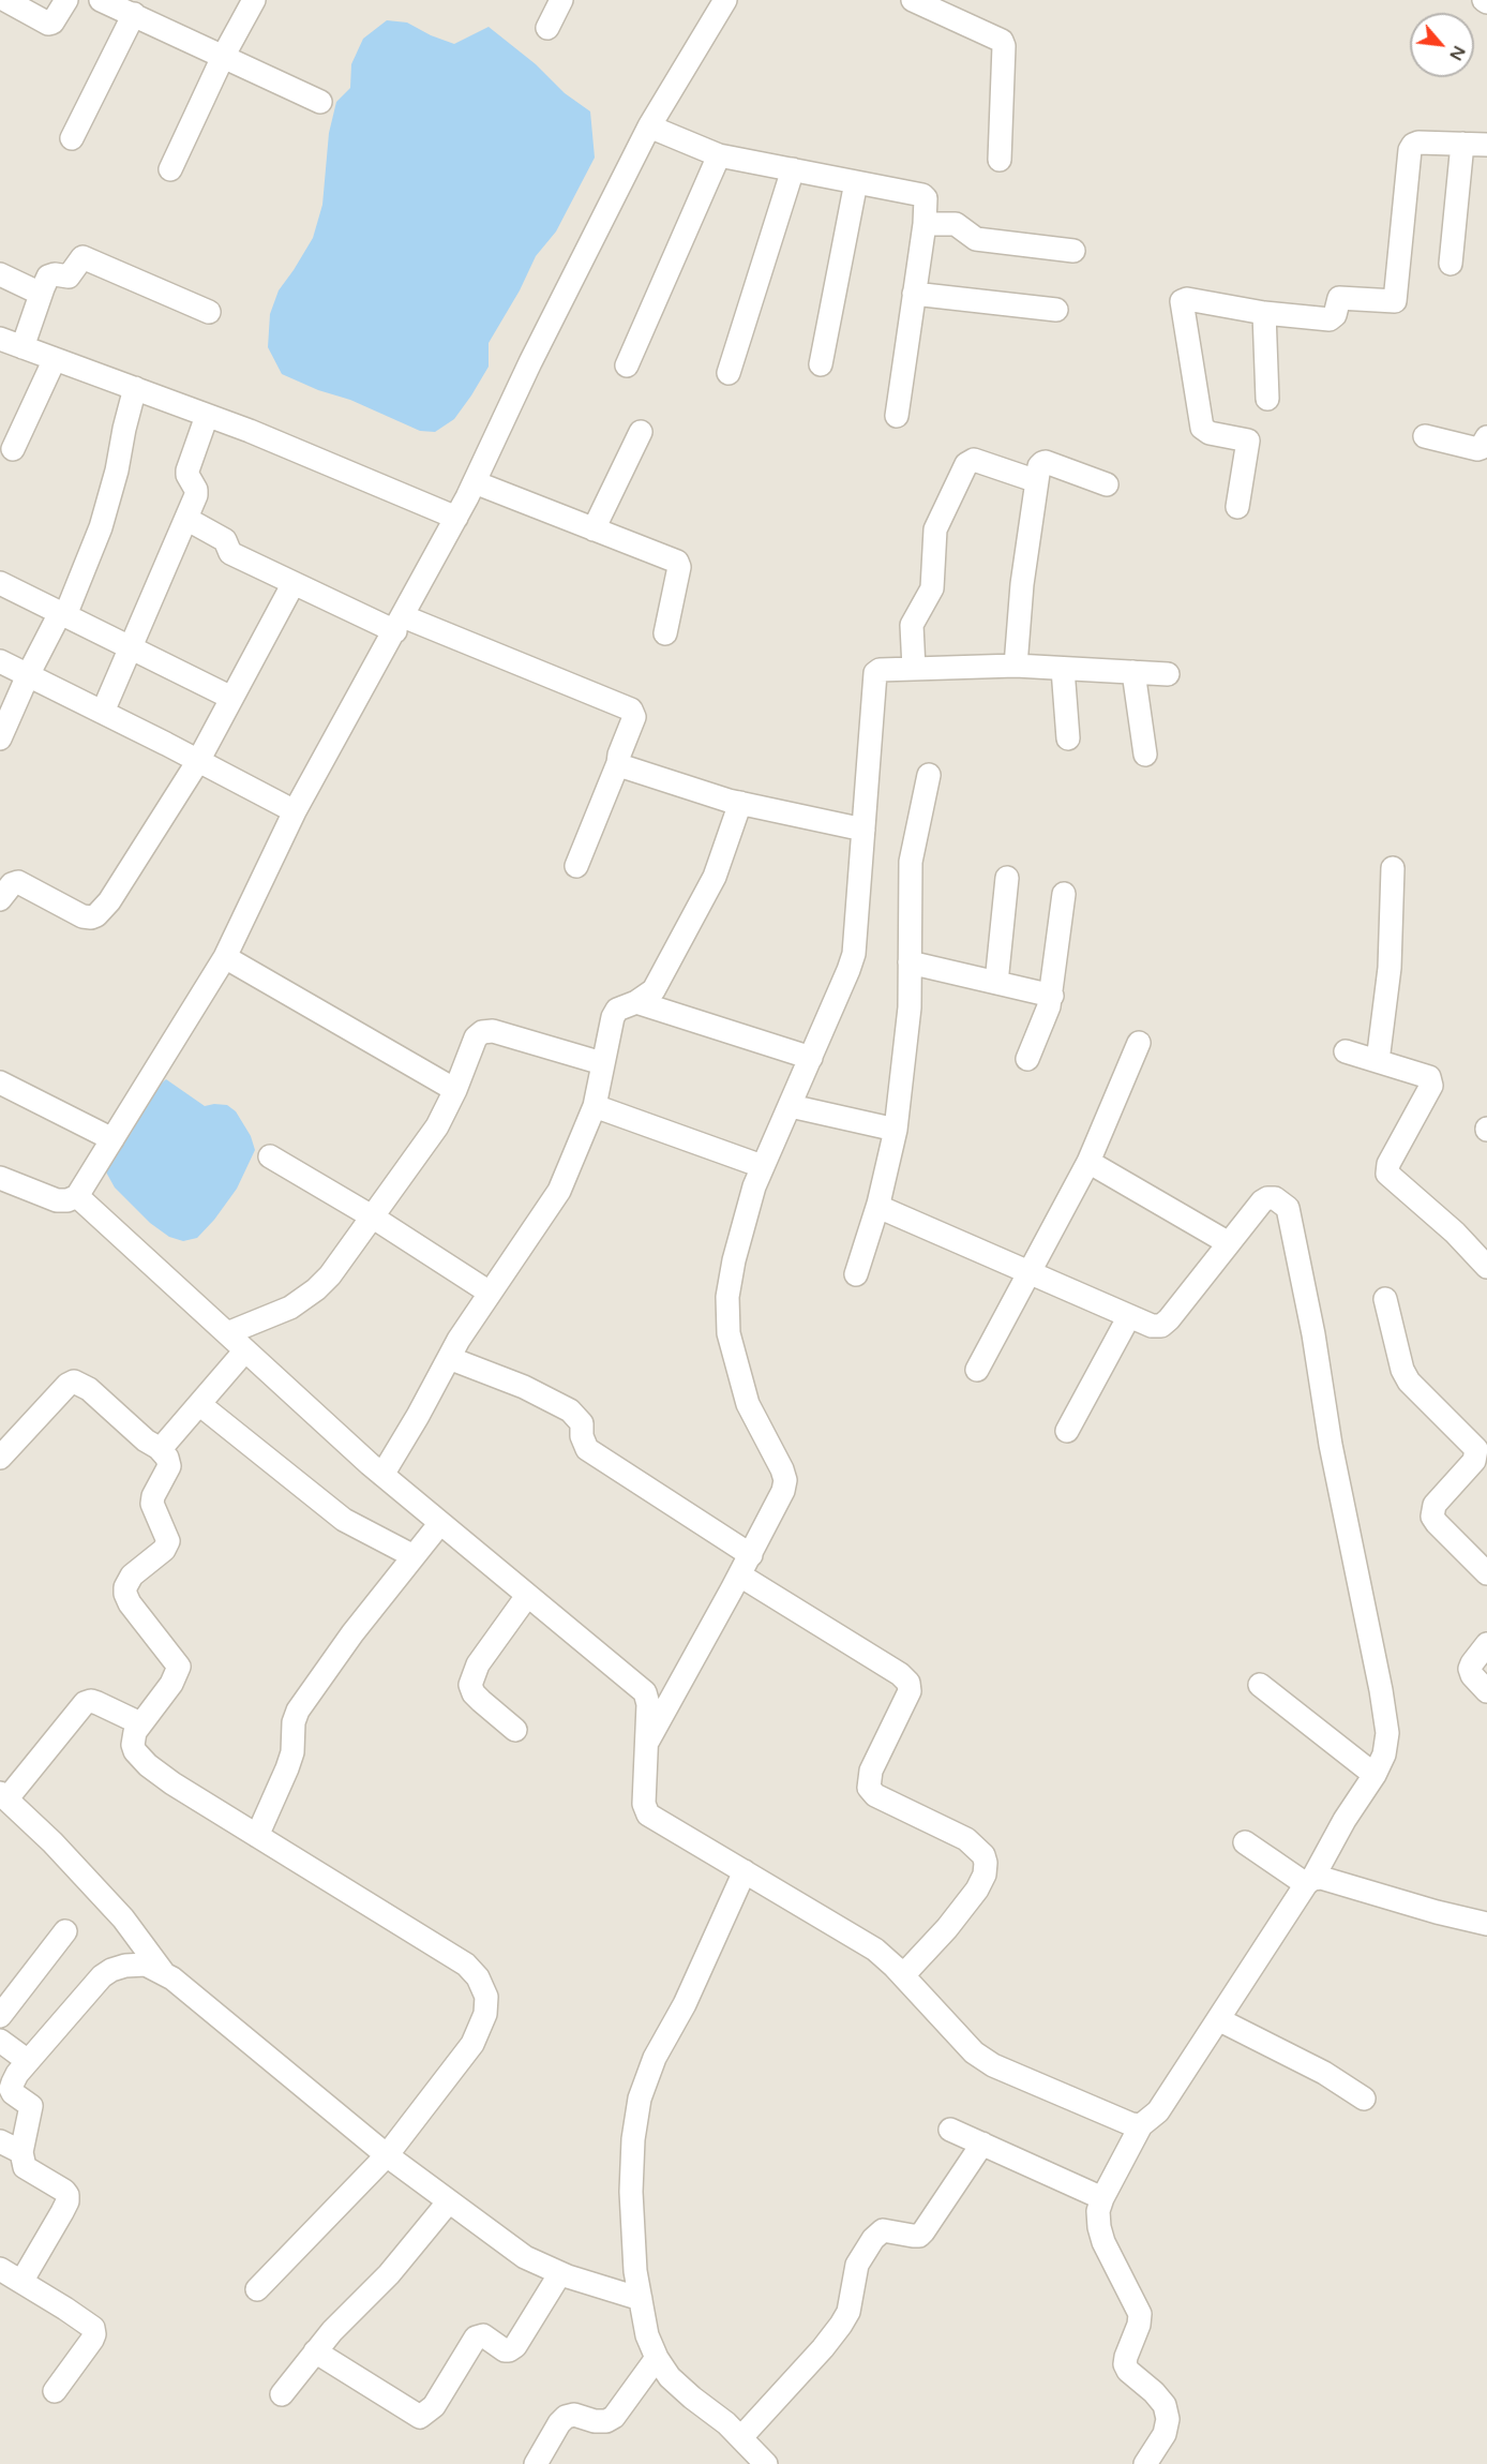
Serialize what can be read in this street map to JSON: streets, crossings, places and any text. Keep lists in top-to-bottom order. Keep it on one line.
{"north":"bottom right"}
